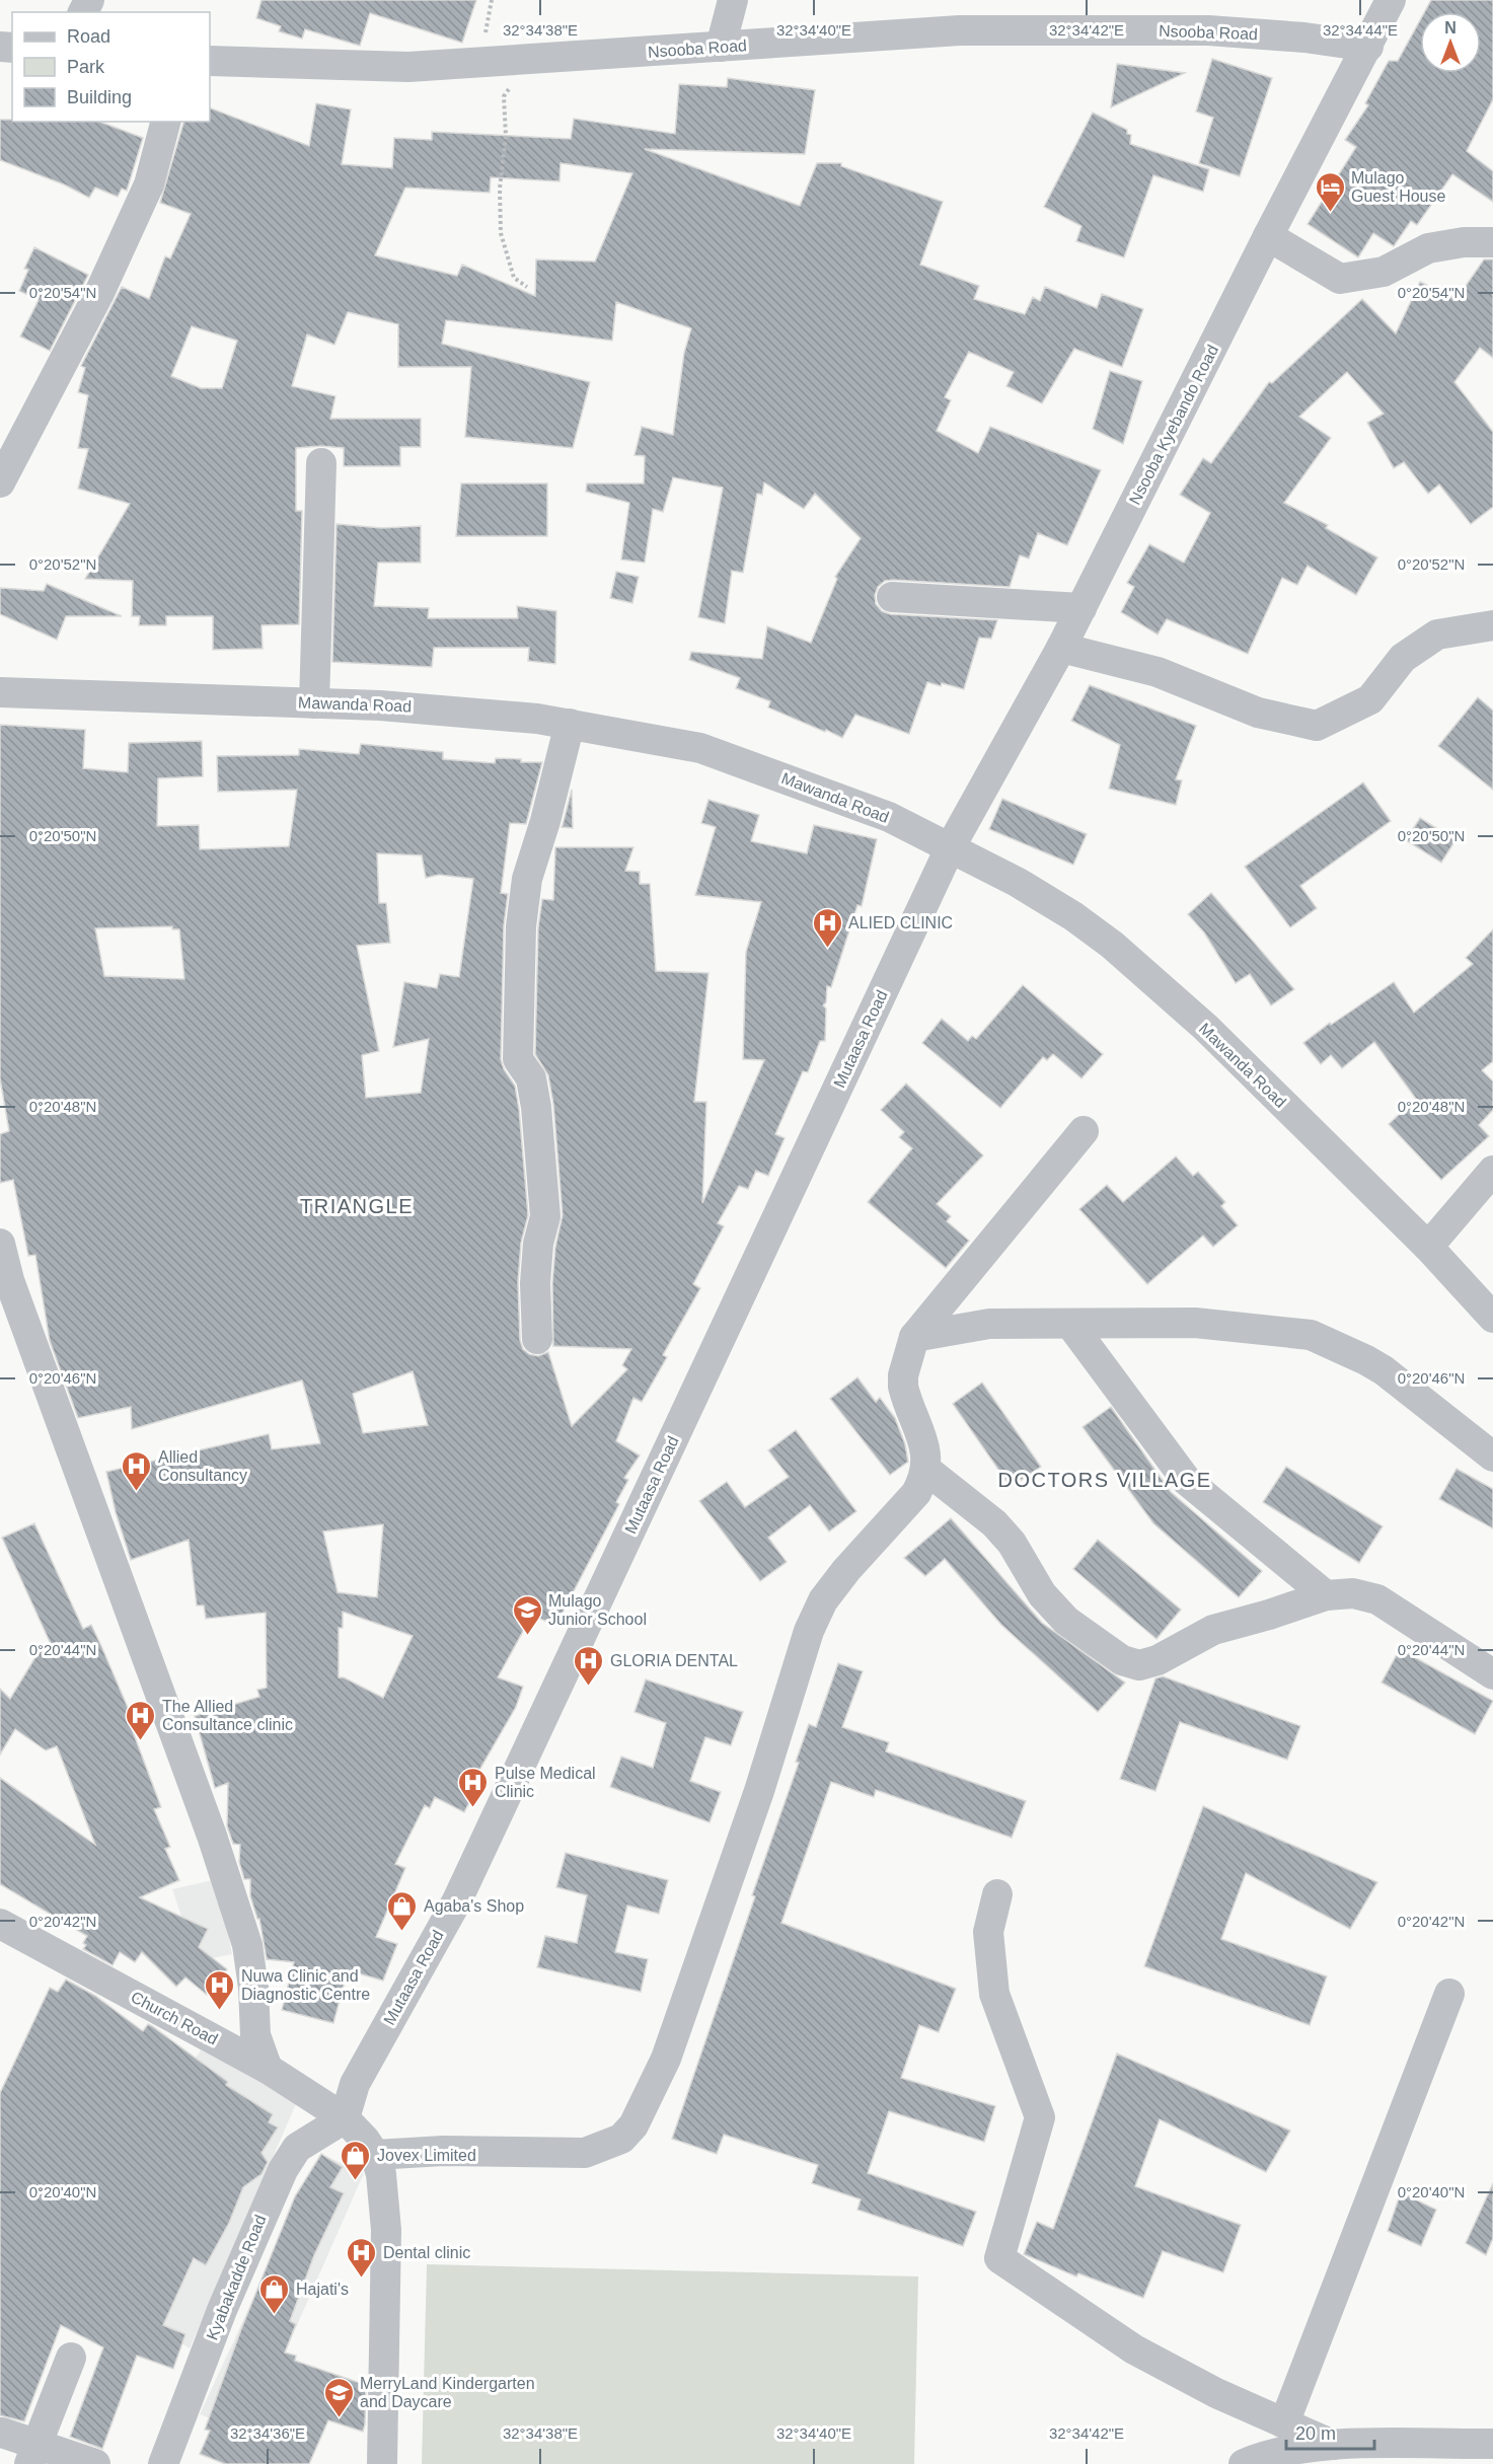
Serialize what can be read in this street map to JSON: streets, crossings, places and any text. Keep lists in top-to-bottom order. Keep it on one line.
{"streets":{"street":["Nsooba Road","Nsooba Kyebando Road","Mawanda Road","Mutaasa Road","Church Road","Kyabakadde Road"]},"crossings":[["Nsooba Road","Nsooba Kyebando Road"],["Nsooba Kyebando Road","Mawanda Road"],["Nsooba Kyebando Road","Mutaasa Road"],["Mawanda Road","Mutaasa Road"],["Mutaasa Road","Church Road"],["Mutaasa Road","Kyabakadde Road"],["Church Road","Kyabakadde Road"]],"districts":["TRIANGLE","DOCTORS VILLAGE"],"places":{"hotel":["Mulago Guest House"],"hospital":["ALIED CLINIC","Allied Consultancy","GLORIA DENTAL","The Allied Consultance clinic","Pulse Medical Clinic","Nuwa Clinic and Diagnostic Centre","Dental clinic"],"school or university":["Mulago Junior School","MerryLand Kindergarten and Daycare"],"shop":["Agaba's Shop","Jovex Limited","Hajati's"]},"legend":["Road","Park","Building"],"scale_bar":"20 m","north":"top","coordinates":["32°34'38\"E","32°34'40\"E","32°34'42\"E","32°34'44\"E","0°20'54\"N","0°20'52\"N","0°20'50\"N","0°20'48\"N","0°20'46\"N","0°20'44\"N","0°20'42\"N","0°20'40\"N","32°34'36\"E"]}
